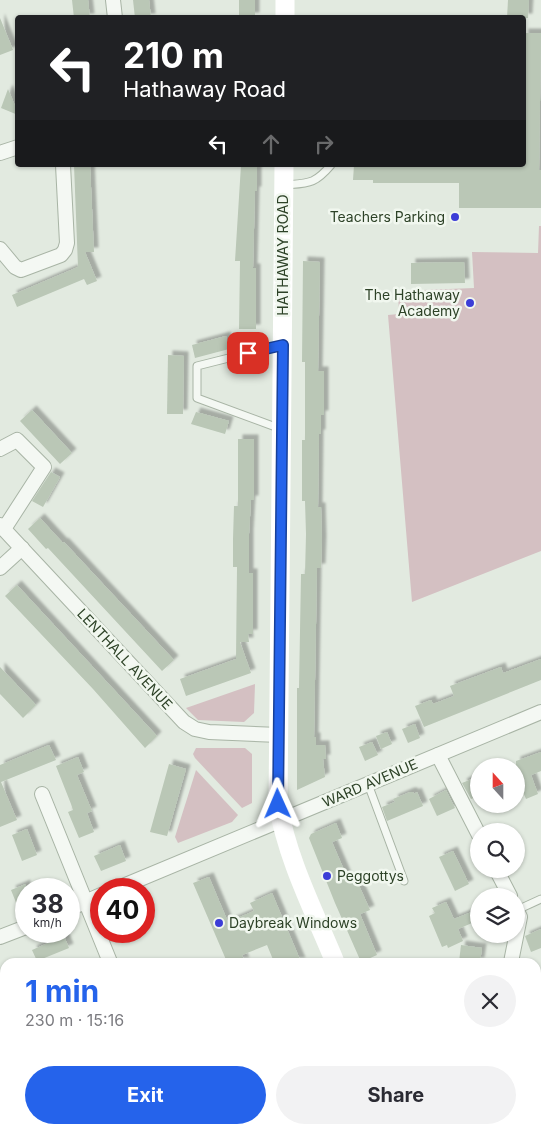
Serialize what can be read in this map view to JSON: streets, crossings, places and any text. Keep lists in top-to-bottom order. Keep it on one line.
{"streets":{"street":["HATHAWAY ROAD","LENTHALL AVENUE","WARD AVENUE"]},"crossings":[["HATHAWAY ROAD","LENTHALL AVENUE"],["HATHAWAY ROAD","WARD AVENUE"]],"places":["Teachers Parking","The Hathaway Academy","Peggottys","Daybreak Windows"],"north":"top","page":{"turn":["210 m","Hathaway Road"],"speed":"38 km/h","limit":"40","heading":["1 min","230 m · 15:16"],"buttons":["Exit","Share"]}}
